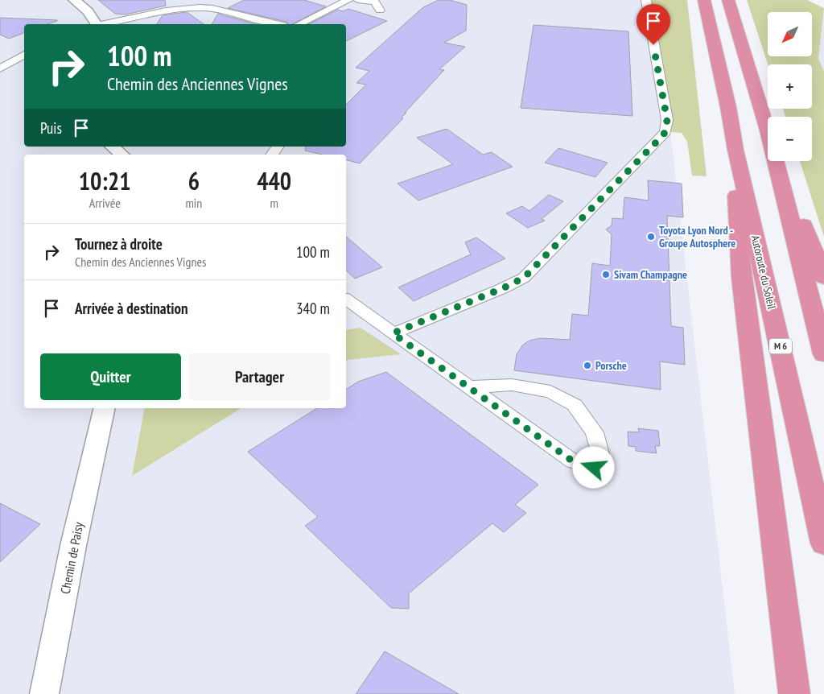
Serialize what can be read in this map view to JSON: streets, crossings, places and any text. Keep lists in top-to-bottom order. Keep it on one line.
{"streets":{"highway":["Autoroute du Soleil","M 6"],"street":["Chemin de Paisy"]},"places":["Toyota Lyon Nord - Groupe Autosphere","Sivam Champagne","Porsche"],"north":"bottom left","page":{"map_buttons":["+","−"],"turn":["100 m","Chemin des Anciennes Vignes"],"then":"Puis","eta":["10:21","Arrivée","6","min","440","m"],"list":[{"name":"Tournez à droite","note":"Chemin des Anciennes Vignes","value":"100 m"},{"name":"Arrivée à destination","value":"340 m"}],"buttons":["Quitter","Partager"]}}
